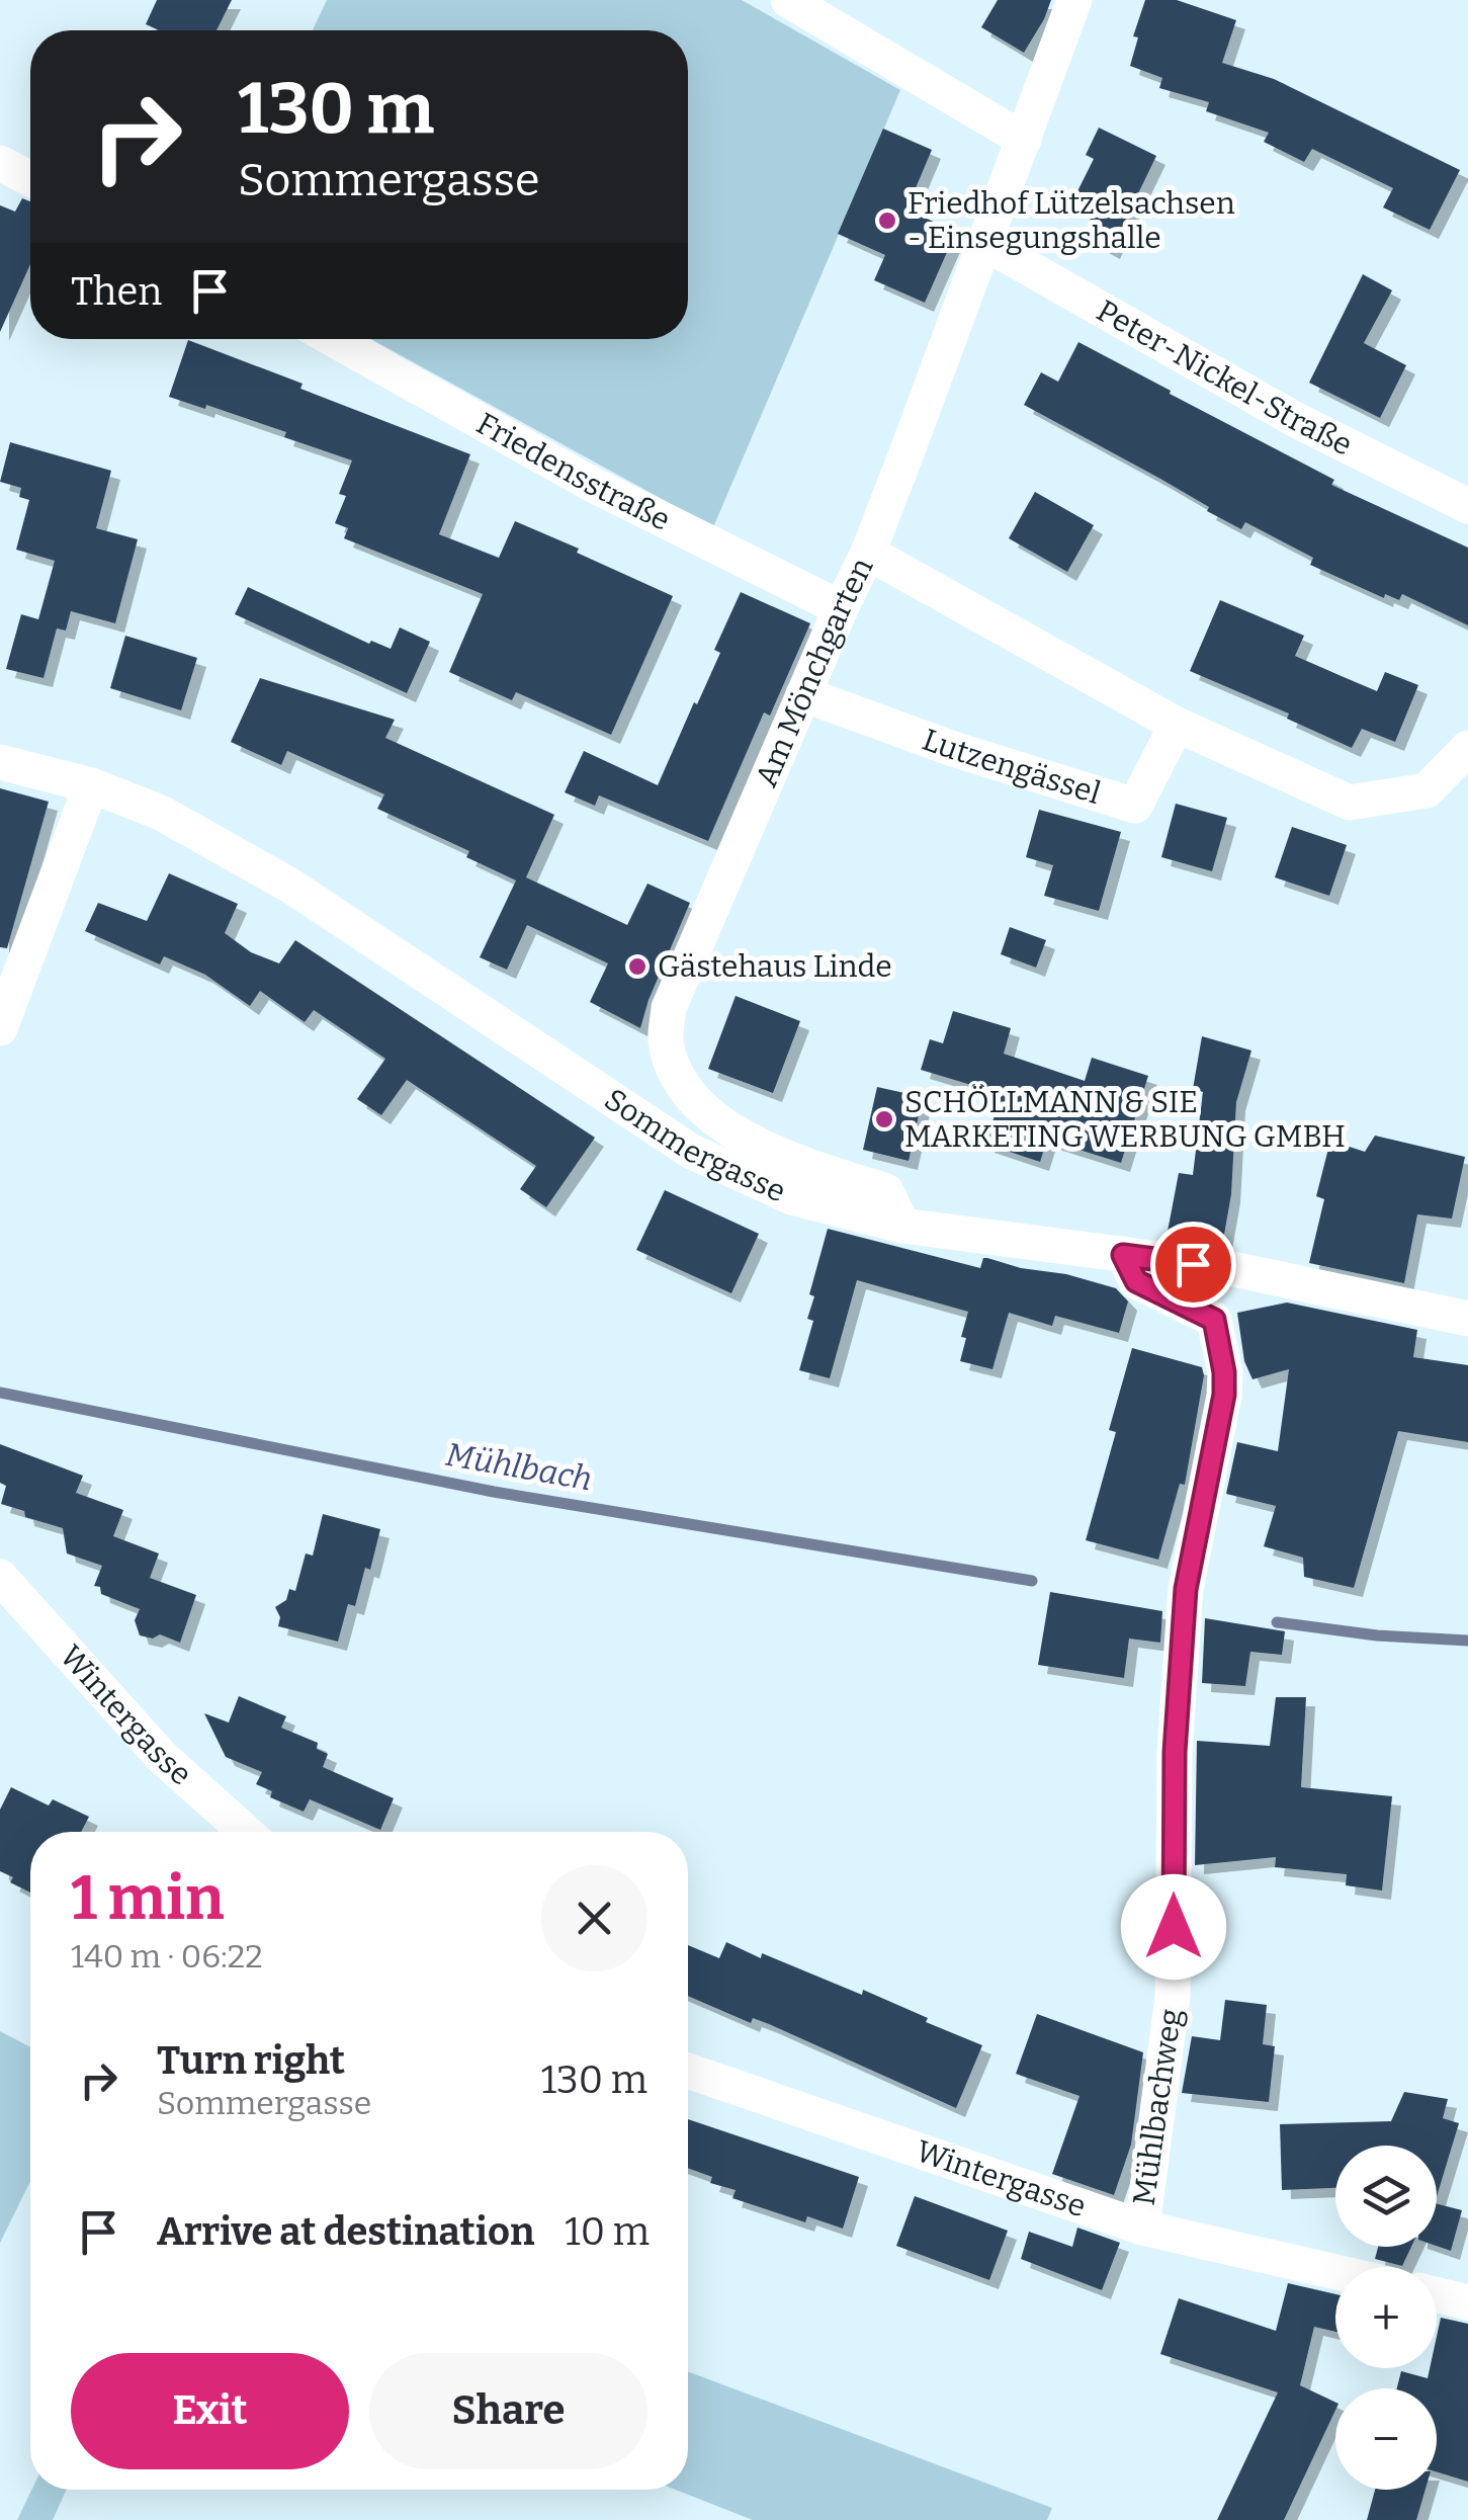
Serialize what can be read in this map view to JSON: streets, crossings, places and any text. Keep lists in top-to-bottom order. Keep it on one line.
{"streets":{"street":["Peter-Nickel-Straße","Friedensstraße","Am Mönchgarten","Lutzengässel","Sommergasse","Wintergasse","Mühlbachweg"]},"crossings":[["Peter-Nickel-Straße","Am Mönchgarten"],["Friedensstraße","Am Mönchgarten"],["Am Mönchgarten","Lutzengässel"],["Am Mönchgarten","Sommergasse"],["Sommergasse","Mühlbachweg"],["Wintergasse","Mühlbachweg"]],"water":["Mühlbach"],"places":["Friedhof Lützelsachsen - Einsegungshalle","Gästehaus Linde","SCHÖLLMANN & SIE MARKETING WERBUNG GMBH"],"page":{"turn":["130 m","Sommergasse"],"then":"Then","heading":["1 min","140 m · 06:22"],"list":[{"name":"Turn right","note":"Sommergasse","value":"130 m"},{"name":"Arrive at destination","value":"10 m"}],"map_buttons":["+","−"],"buttons":["Exit","Share"]}}
